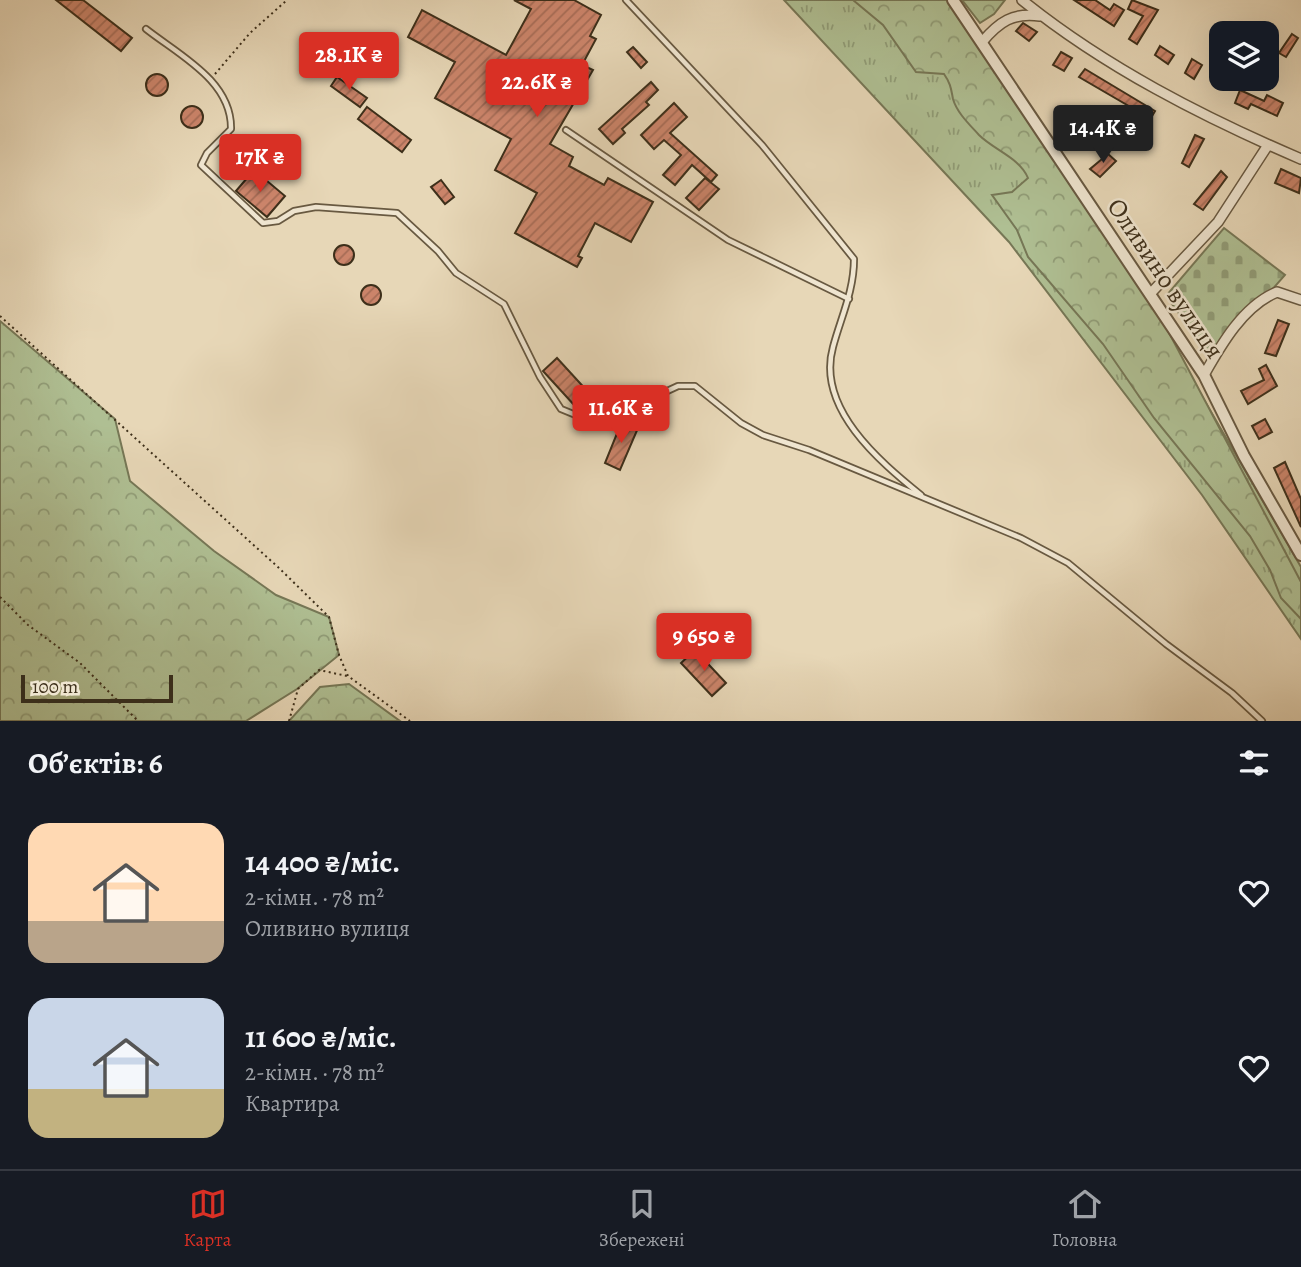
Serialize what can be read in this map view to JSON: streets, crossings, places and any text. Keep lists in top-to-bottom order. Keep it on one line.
{"streets":{"street":["Оливино вулиця"]},"scale_bar":"100 m","page":{"price":["28.1K ₴","22.6K ₴","14.4K ₴","17K ₴","11.6K ₴","9 650 ₴"],"scale":"100 m","heading":"Об’єктів: 6","list":[{"name":"14 400 ₴/міс.","note":"2-кімн. · 78 m² · Оливино вулиця"},{"name":"11 600 ₴/міс.","note":"2-кімн. · 78 m² · Квартира"}],"tabs":["Карта","Збережені","Головна"]}}
